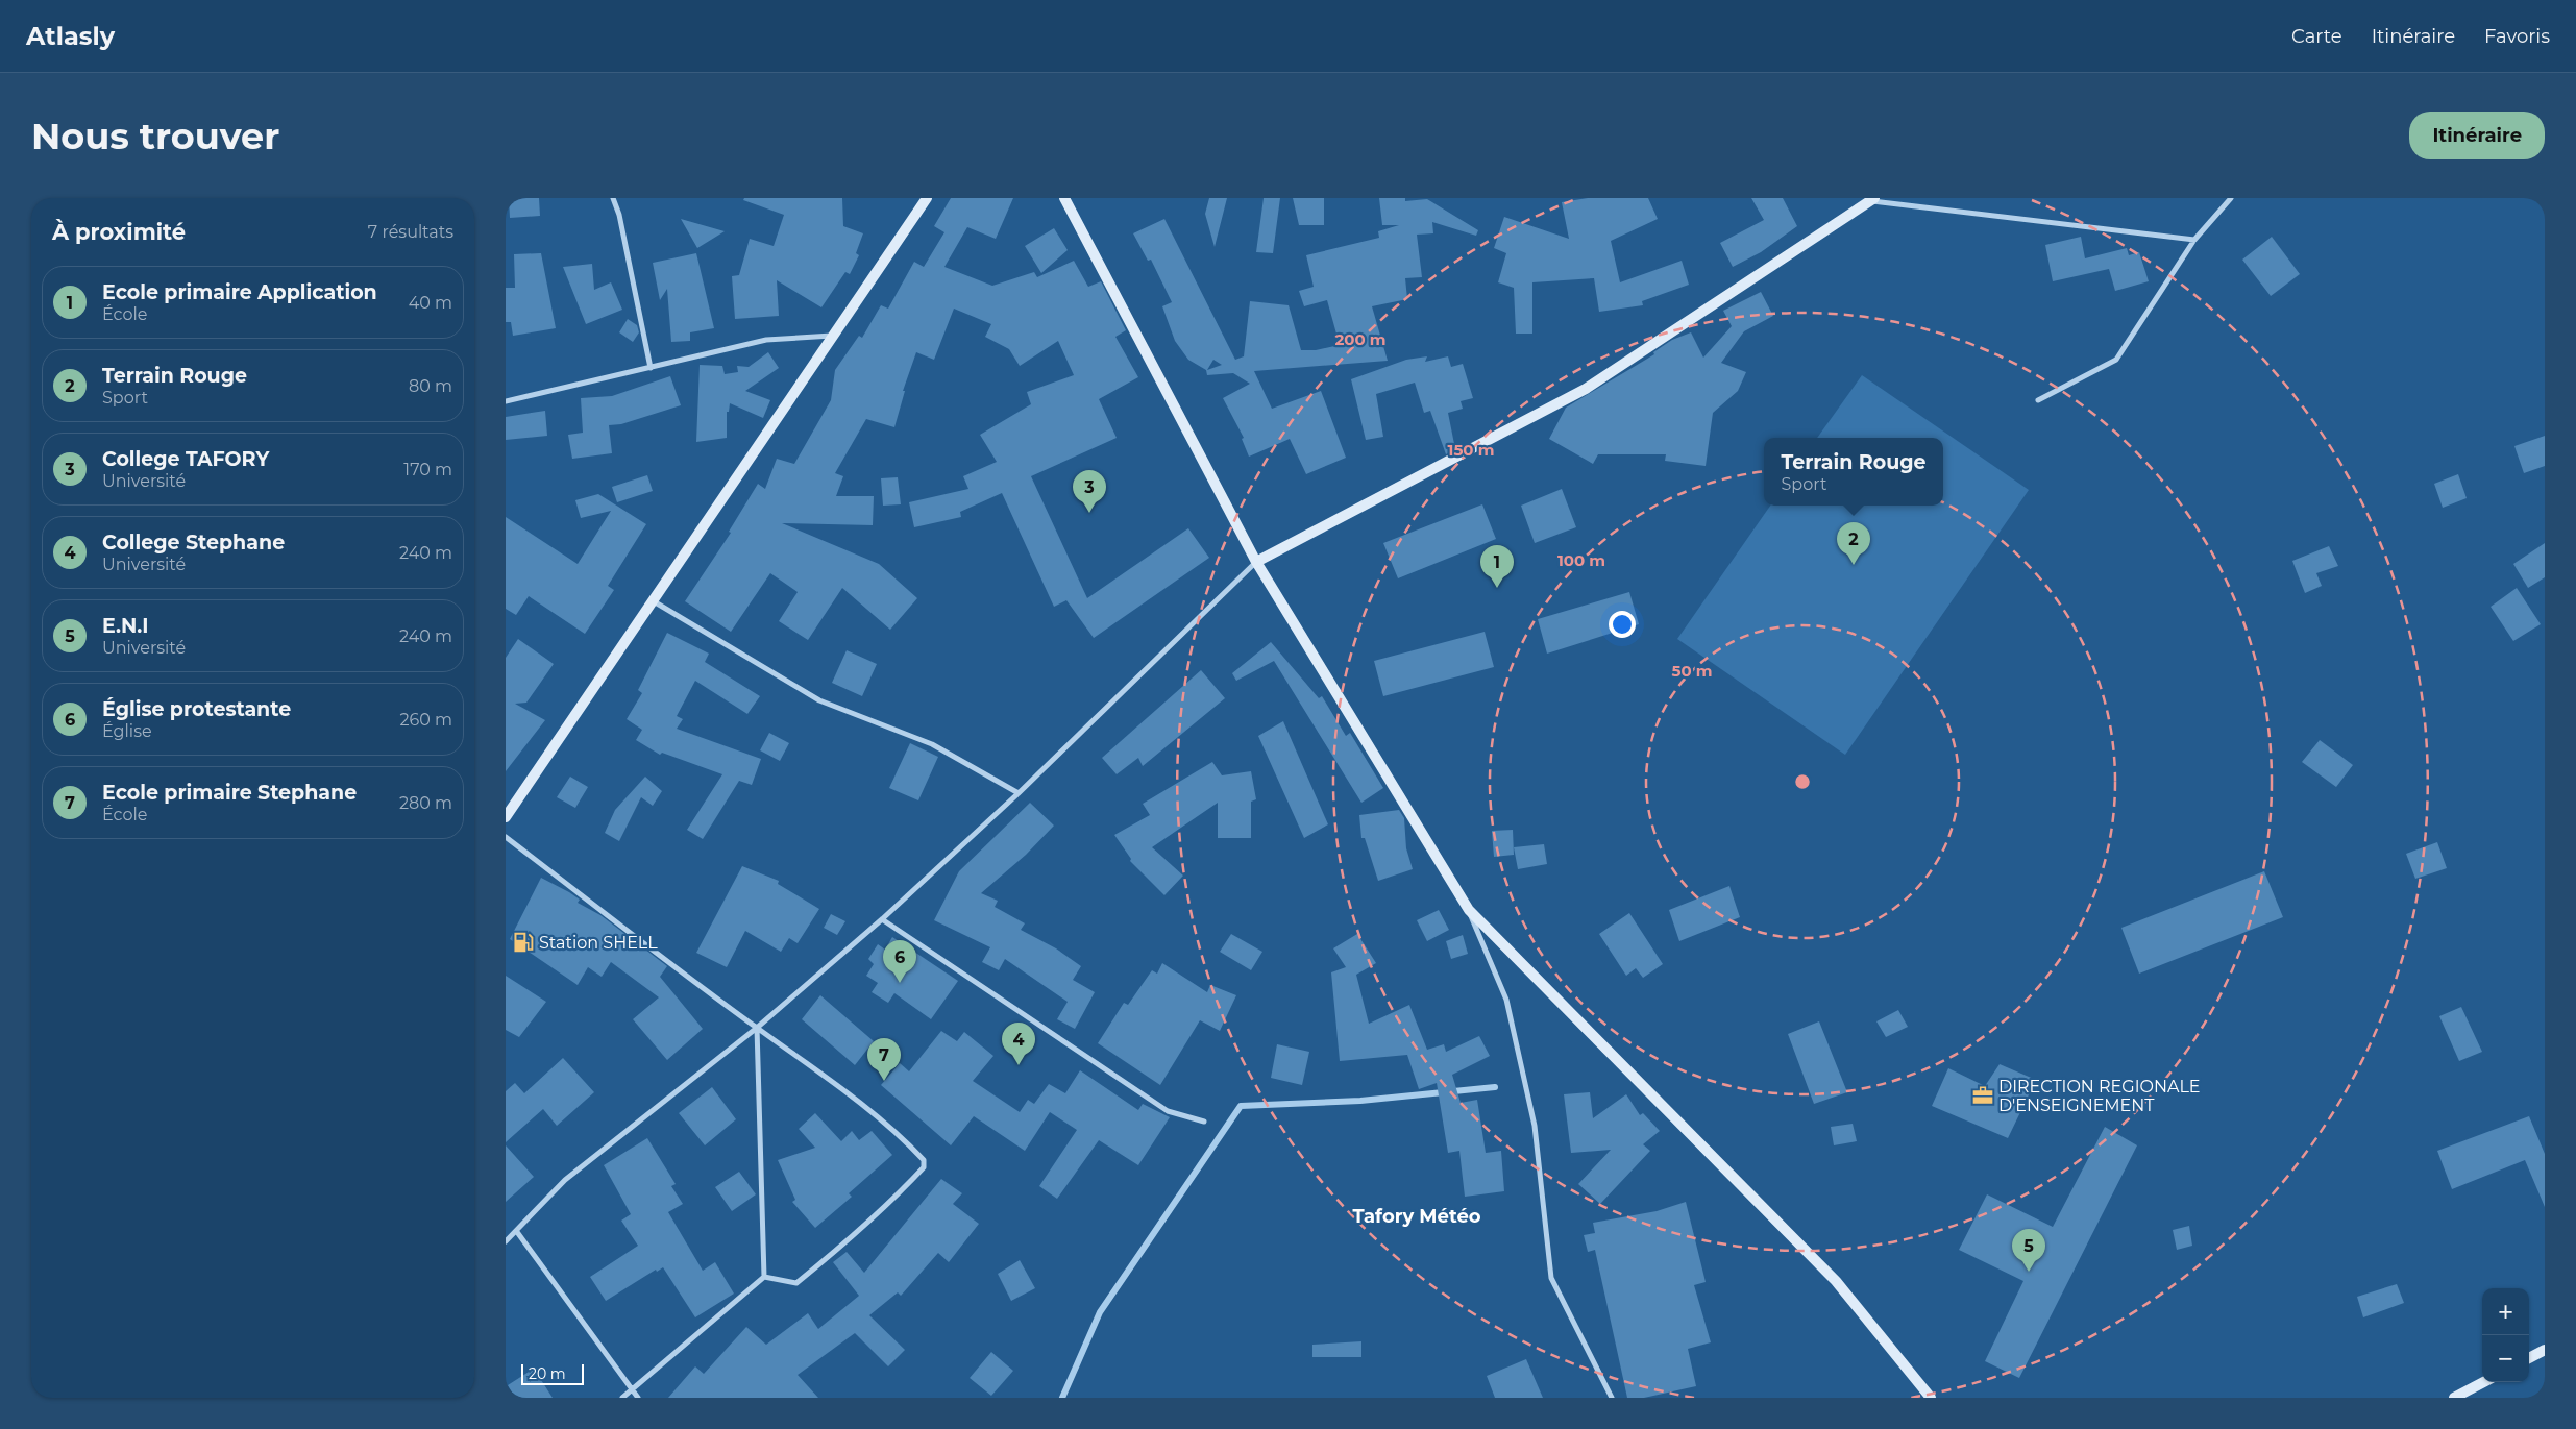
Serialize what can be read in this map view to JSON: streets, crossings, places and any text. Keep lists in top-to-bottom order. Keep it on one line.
{"districts":["Tafory Météo"],"places":{"fuel station":["Station SHELL"],"office":["DIRECTION REGIONALE D'ENSEIGNEMENT"]},"scale_bar":"20 m","page":{"header":"Atlasly","nav":["Carte","Itinéraire","Favoris"],"buttons":"Itinéraire","title":"Nous trouver","heading":["À proximité","7 résultats"],"list":[{"mark":"1","name":"Ecole primaire Application","note":"École","value":"40 m"},{"mark":"2","name":"Terrain Rouge","note":"Sport","value":"80 m"},{"mark":"3","name":"College TAFORY","note":"Université","value":"170 m"},{"mark":"4","name":"College Stephane","note":"Université","value":"240 m"},{"mark":"5","name":"E.N.I","note":"Université","value":"240 m"},{"mark":"6","name":"Église protestante","note":"Église","value":"260 m"},{"mark":"7","name":"Ecole primaire Stephane","note":"École","value":"280 m"}],"popup":["Terrain Rouge","Sport"],"pins":["3","2","1","6","4","7","5"],"map_buttons":["+","−"],"scale":"20 m"},"rings":["200 m","150 m","100 m","50 m"]}
